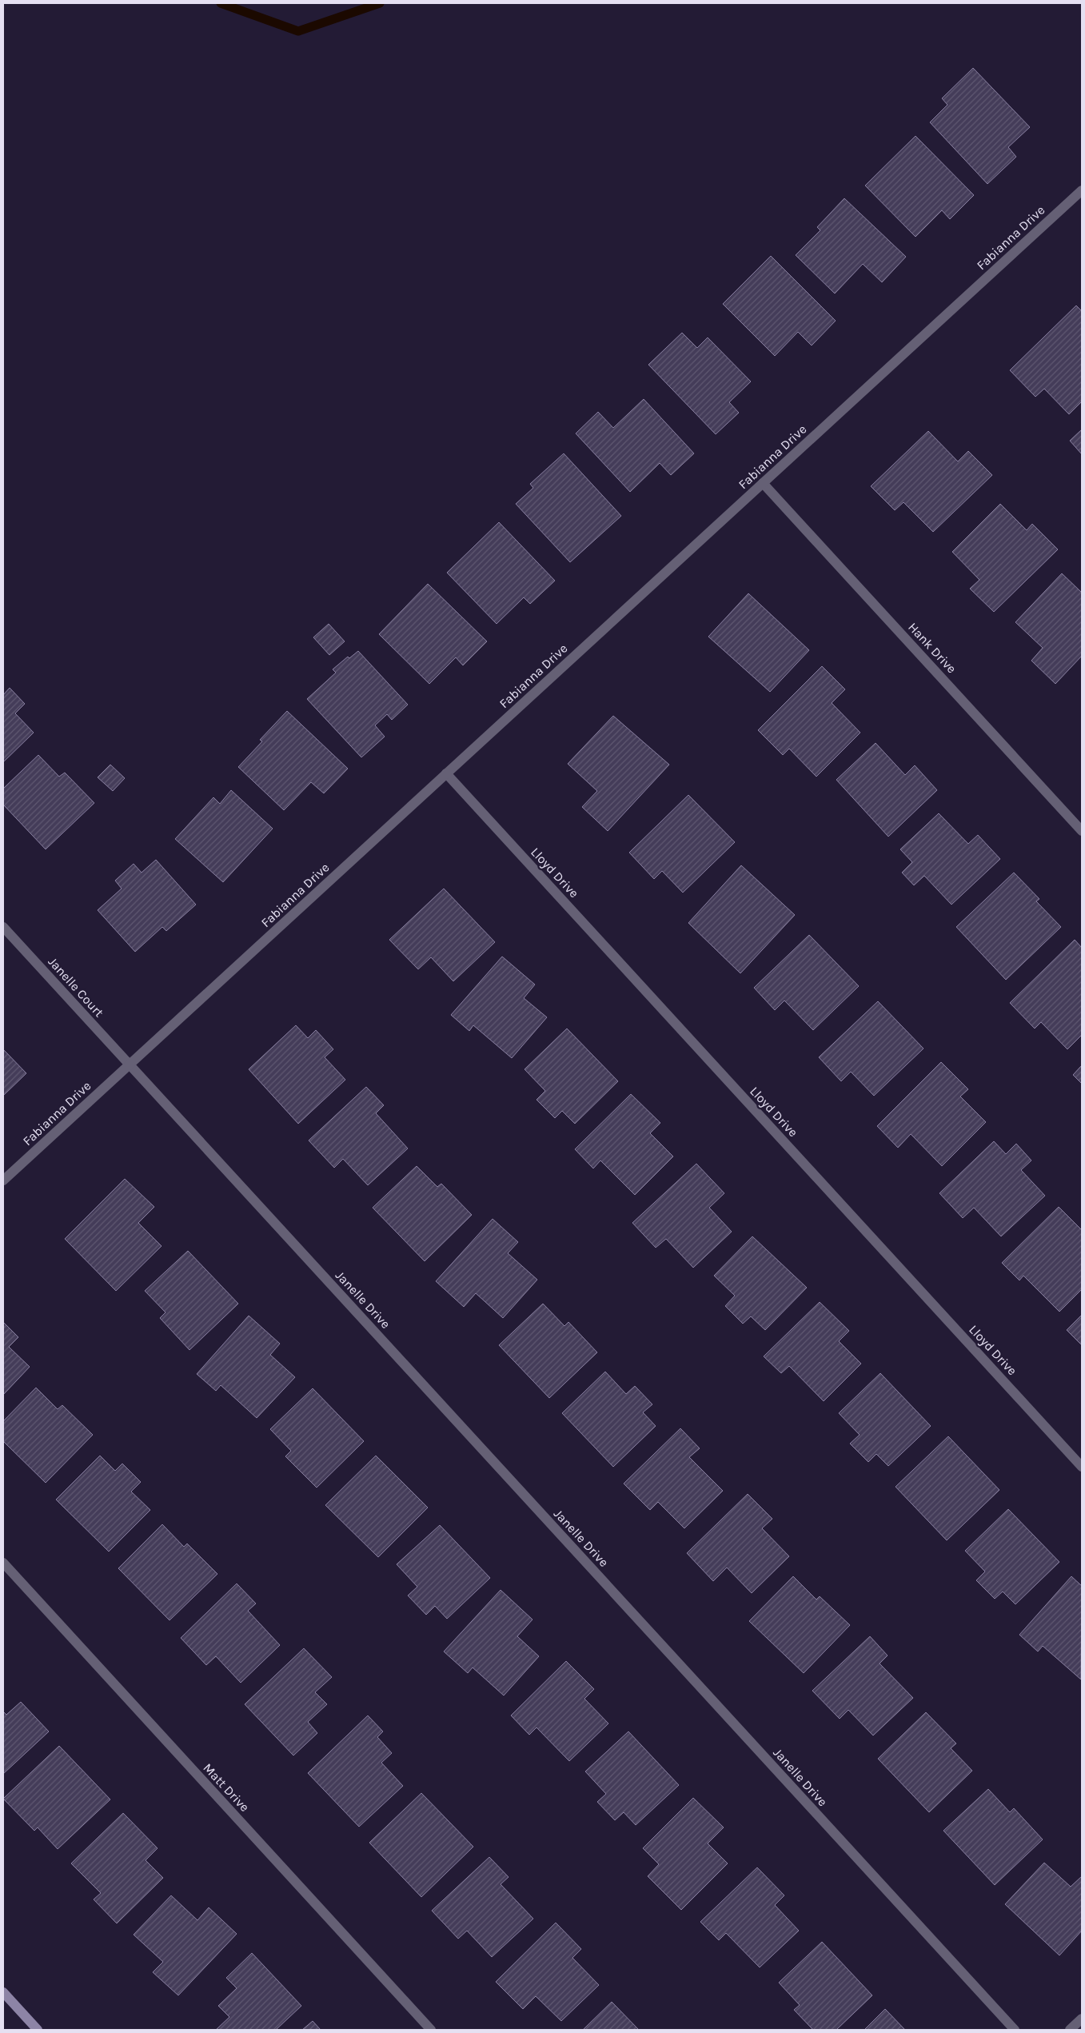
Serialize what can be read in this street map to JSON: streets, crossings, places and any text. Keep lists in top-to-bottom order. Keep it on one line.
{"streets":{"street":["Fabianna Drive","Hank Drive","Lloyd Drive","Janelle Court","Janelle Drive","Matt Drive"]},"crossings":[["Fabianna Drive","Hank Drive"],["Fabianna Drive","Lloyd Drive"],["Fabianna Drive","Janelle Court"],["Fabianna Drive","Janelle Drive"],["Janelle Court","Janelle Drive"]]}
